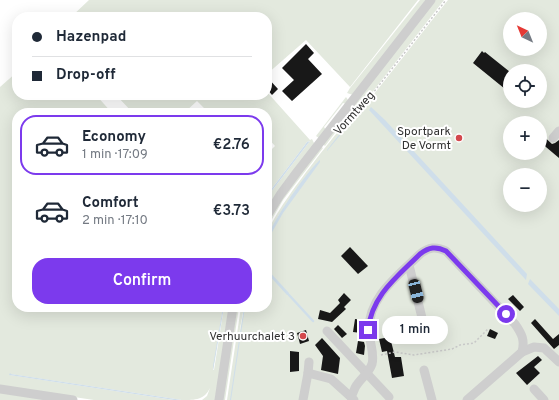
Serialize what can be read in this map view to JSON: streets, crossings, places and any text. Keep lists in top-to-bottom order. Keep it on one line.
{"streets":{"street":["Vormtweg"]},"places":["Sportpark De Vormt","Verhuurchalet 3"],"north":"top left","page":{"map_buttons":["+","−"],"banner":["Hazenpad","Drop-off"],"list":[{"name":"Economy","note":"1 min · 17:09","value":"€2.76"},{"name":"Comfort","note":"2 min · 17:10","value":"€3.73"}],"buttons":"Confirm","bubble":"1 min"}}
